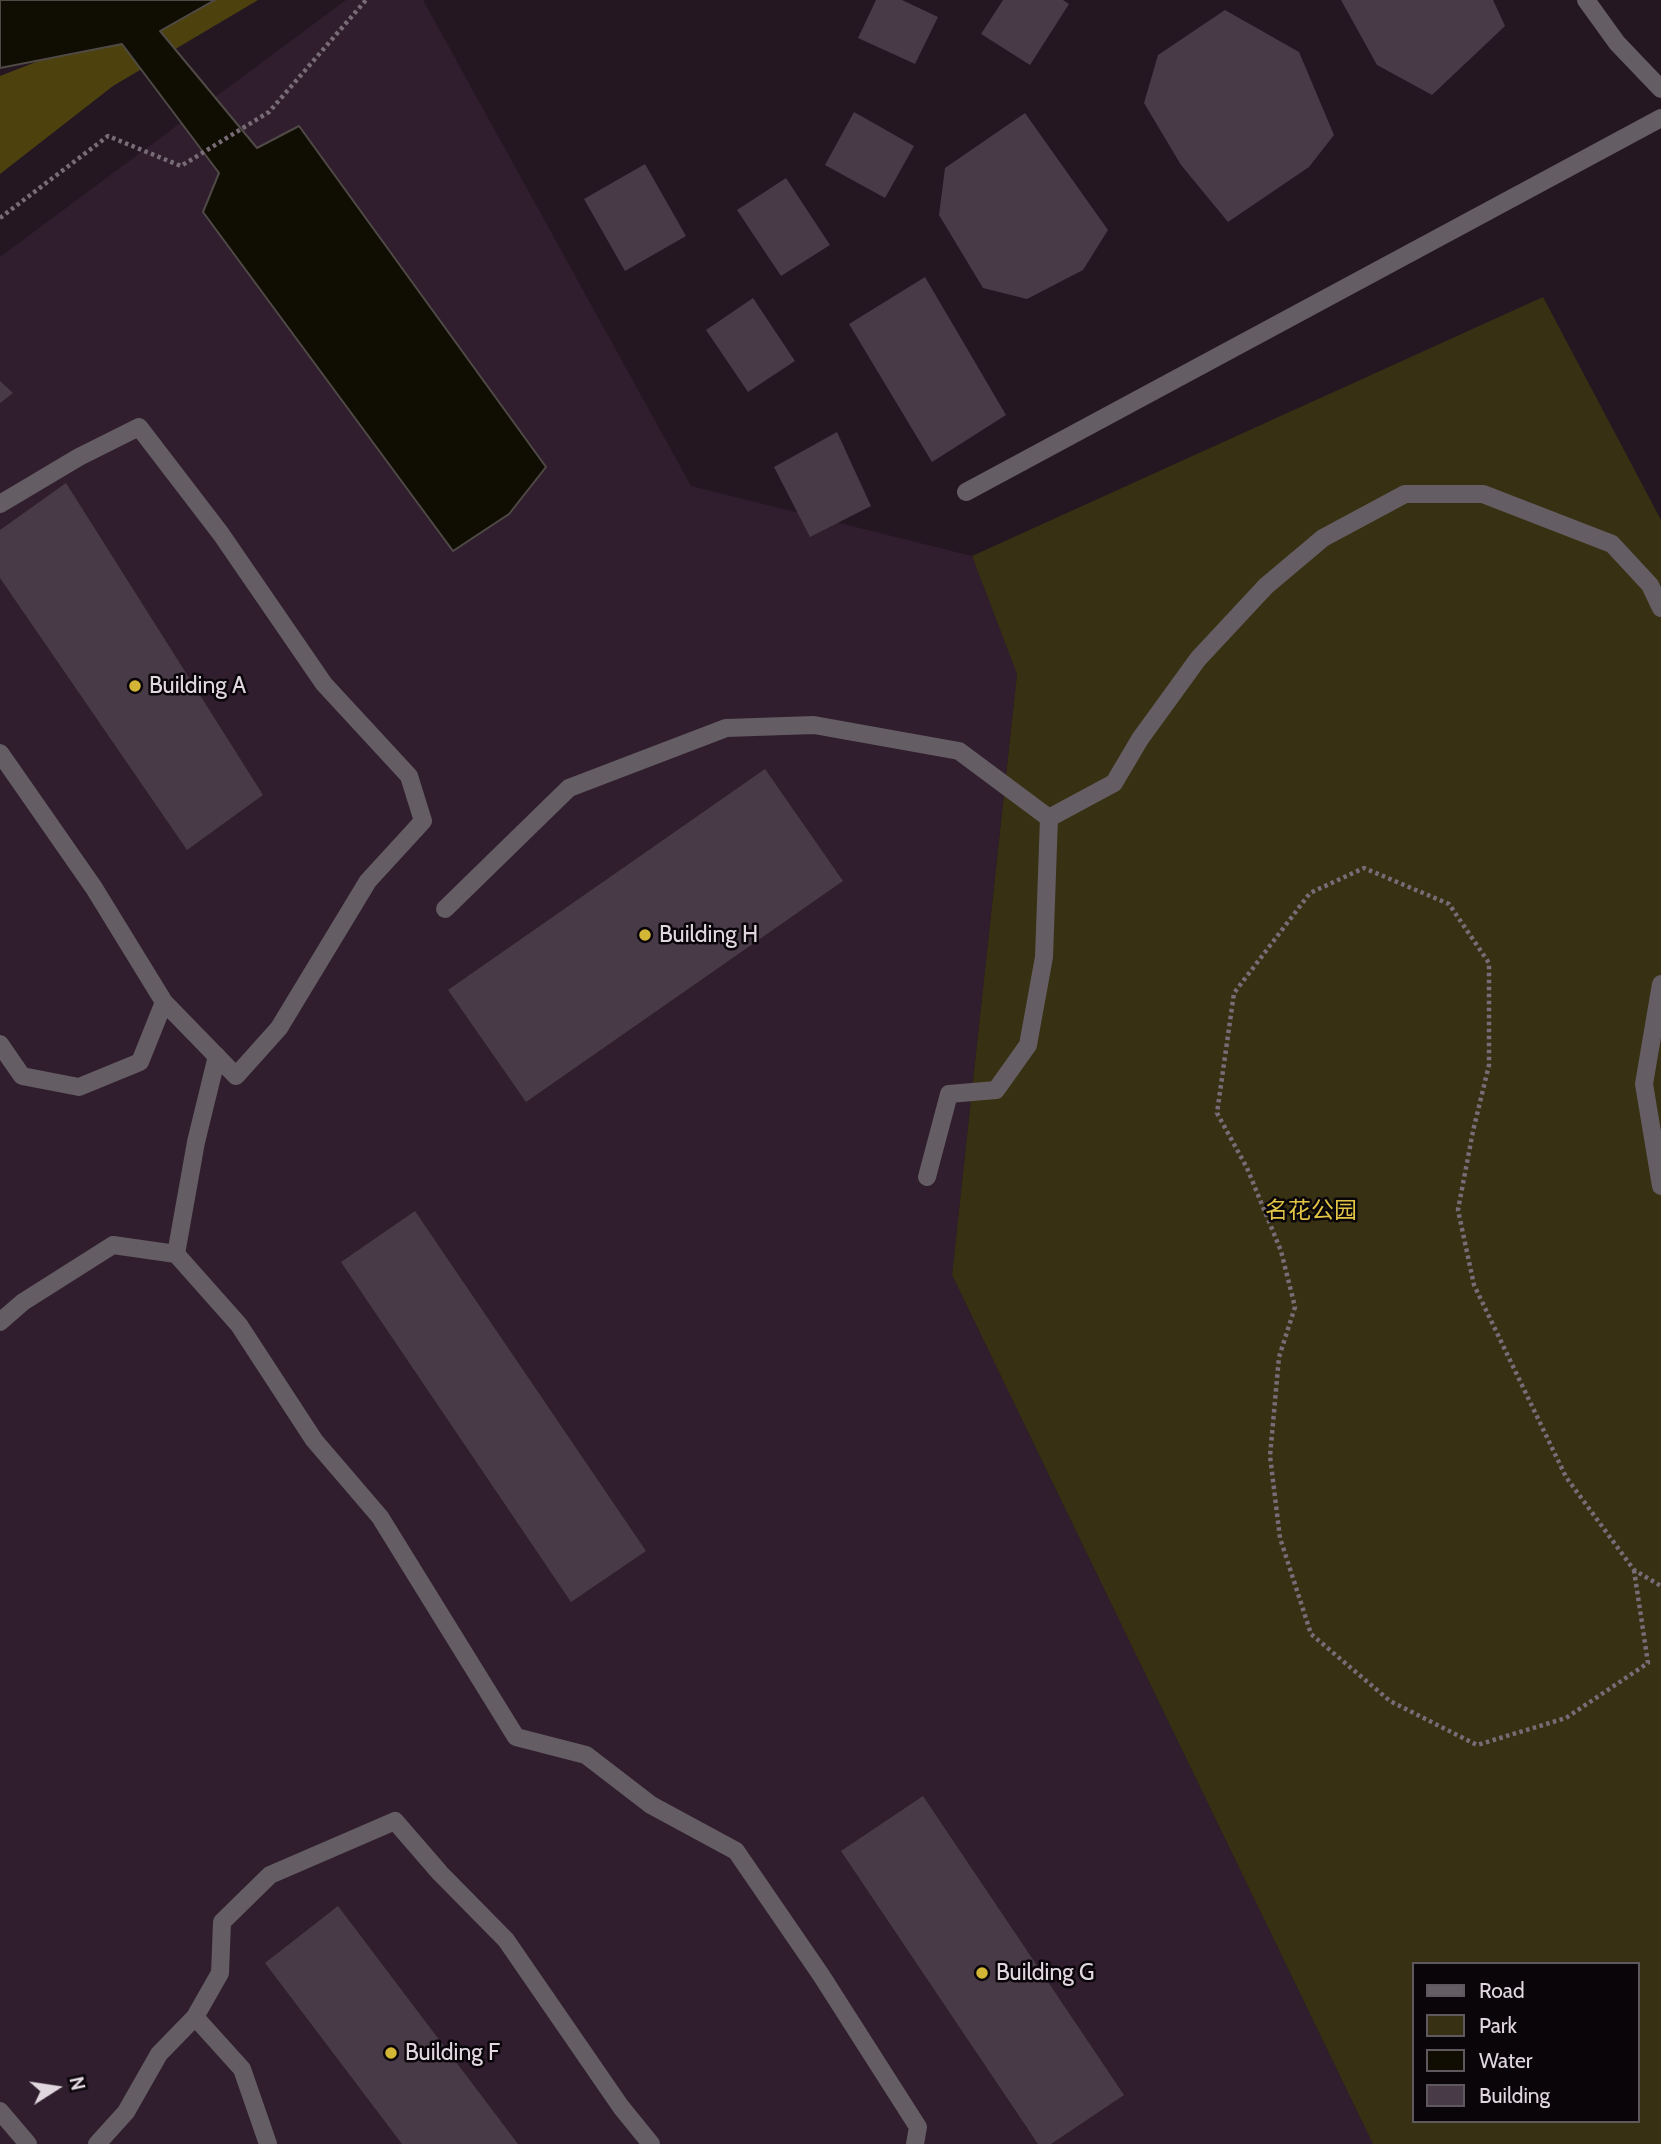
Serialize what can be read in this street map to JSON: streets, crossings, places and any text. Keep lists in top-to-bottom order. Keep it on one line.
{"parks":["名花公园"],"places":["Building A","Building H","Building G","Building F"],"legend":["Road","Park","Water","Building"],"north":"right"}
